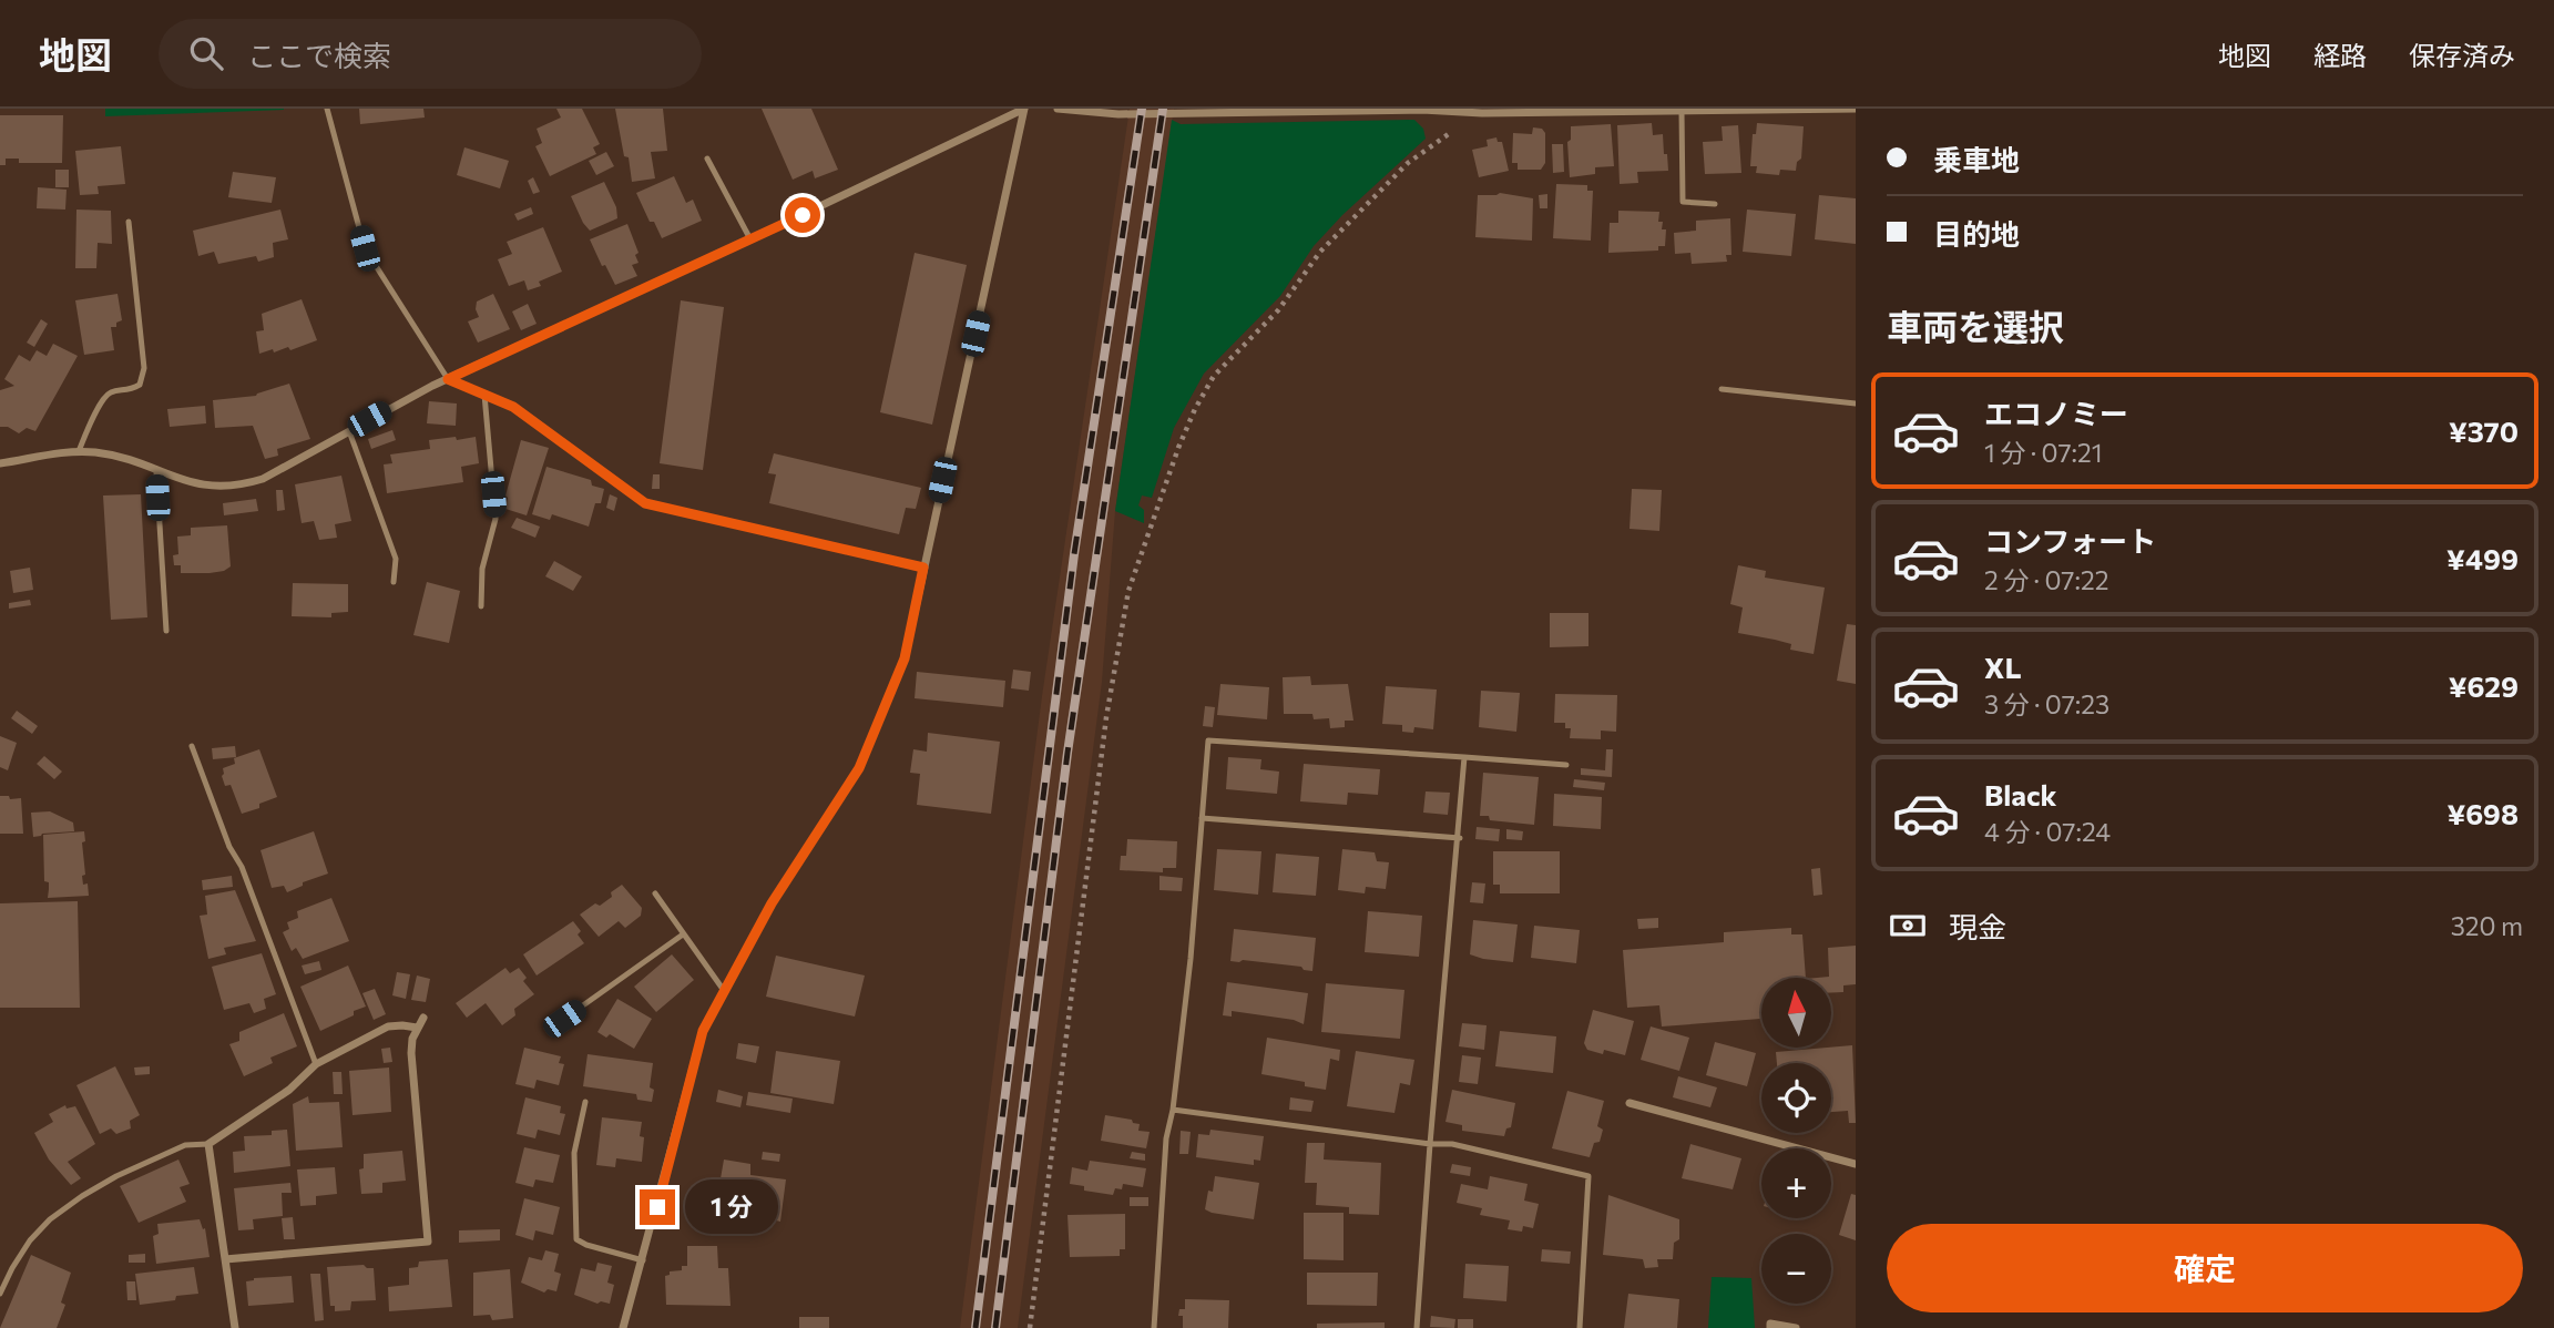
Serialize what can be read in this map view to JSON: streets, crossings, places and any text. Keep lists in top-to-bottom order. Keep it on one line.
{"north":"top","page":{"header":"地図","search":"ここで検索","nav":["地図","経路","保存済み"],"banner":["乗車地","目的地"],"heading":"車両を選択","list":[{"name":"エコノミー","note":"1 分 · 07:21","value":"¥370"},{"name":"コンフォート","note":"2 分 · 07:22","value":"¥499"},{"name":"XL","note":"3 分 · 07:23","value":"¥629"},{"name":"Black","note":"4 分 · 07:24","value":"¥698"}],"pay":["現金","320 m"],"map_buttons":["+","−"],"bubble":"1 分","buttons":"確定"}}
